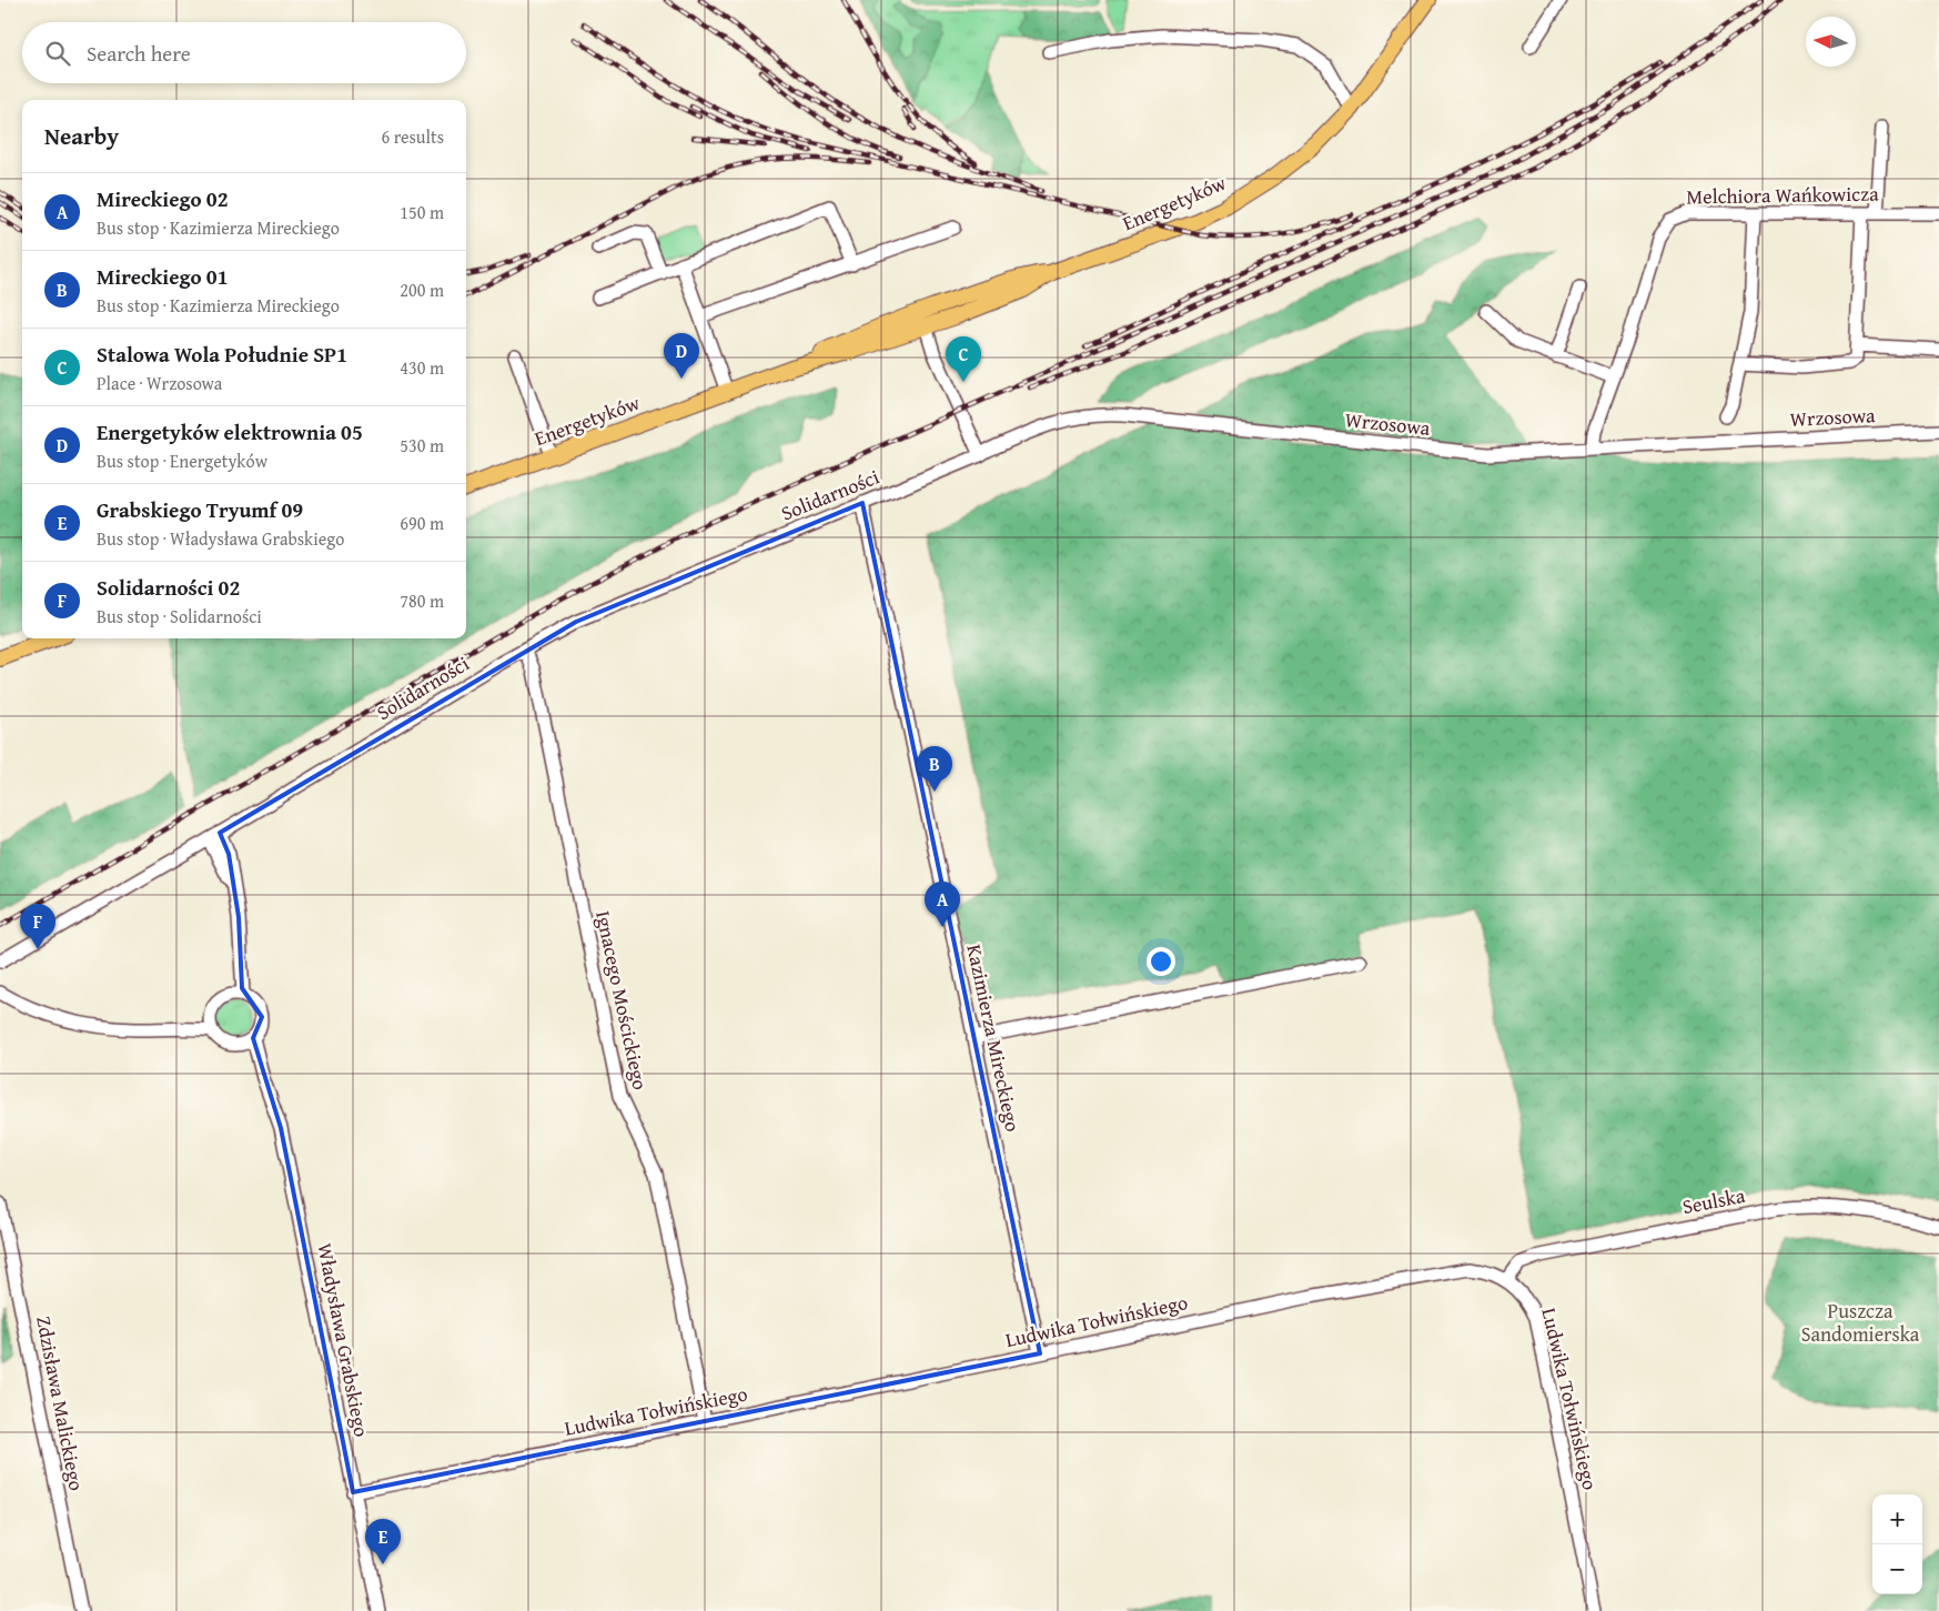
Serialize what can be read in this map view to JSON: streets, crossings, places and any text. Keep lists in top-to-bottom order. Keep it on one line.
{"streets":{"main road":["Energetyków"],"street":["Melchiora Wańkowicza","Wrzosowa","Solidarności","Ignacego Mościckiego","Kazimierza Mireckiego","Seulska","Ludwika Tołwińskiego","Władysława Grabskiego","Zdzisława Malickiego"]},"crossings":[["Melchiora Wańkowicza","Wrzosowa"],["Wrzosowa","Solidarności"],["Solidarności","Ignacego Mościckiego"],["Solidarności","Kazimierza Mireckiego"],["Ignacego Mościckiego","Ludwika Tołwińskiego"],["Kazimierza Mireckiego","Ludwika Tołwińskiego"],["Seulska","Ludwika Tołwińskiego"],["Ludwika Tołwińskiego","Władysława Grabskiego"]],"parks":["Puszcza Sandomierska"],"north":"left","page":{"search":"Search here","heading":["Nearby","6 results"],"list":[{"mark":"A","name":"Mireckiego 02","note":"Bus stop · Kazimierza Mireckiego","value":"150 m"},{"mark":"B","name":"Mireckiego 01","note":"Bus stop · Kazimierza Mireckiego","value":"200 m"},{"mark":"C","name":"Stalowa Wola Południe SP1","note":"Place · Wrzosowa","value":"430 m"},{"mark":"D","name":"Energetyków elektrownia 05","note":"Bus stop · Energetyków","value":"530 m"},{"mark":"E","name":"Grabskiego Tryumf 09","note":"Bus stop · Władysława Grabskiego","value":"690 m"},{"mark":"F","name":"Solidarności 02","note":"Bus stop · Solidarności","value":"780 m"}],"pins":["D","C","B","A","F","E"],"map_buttons":["+","−"]}}
